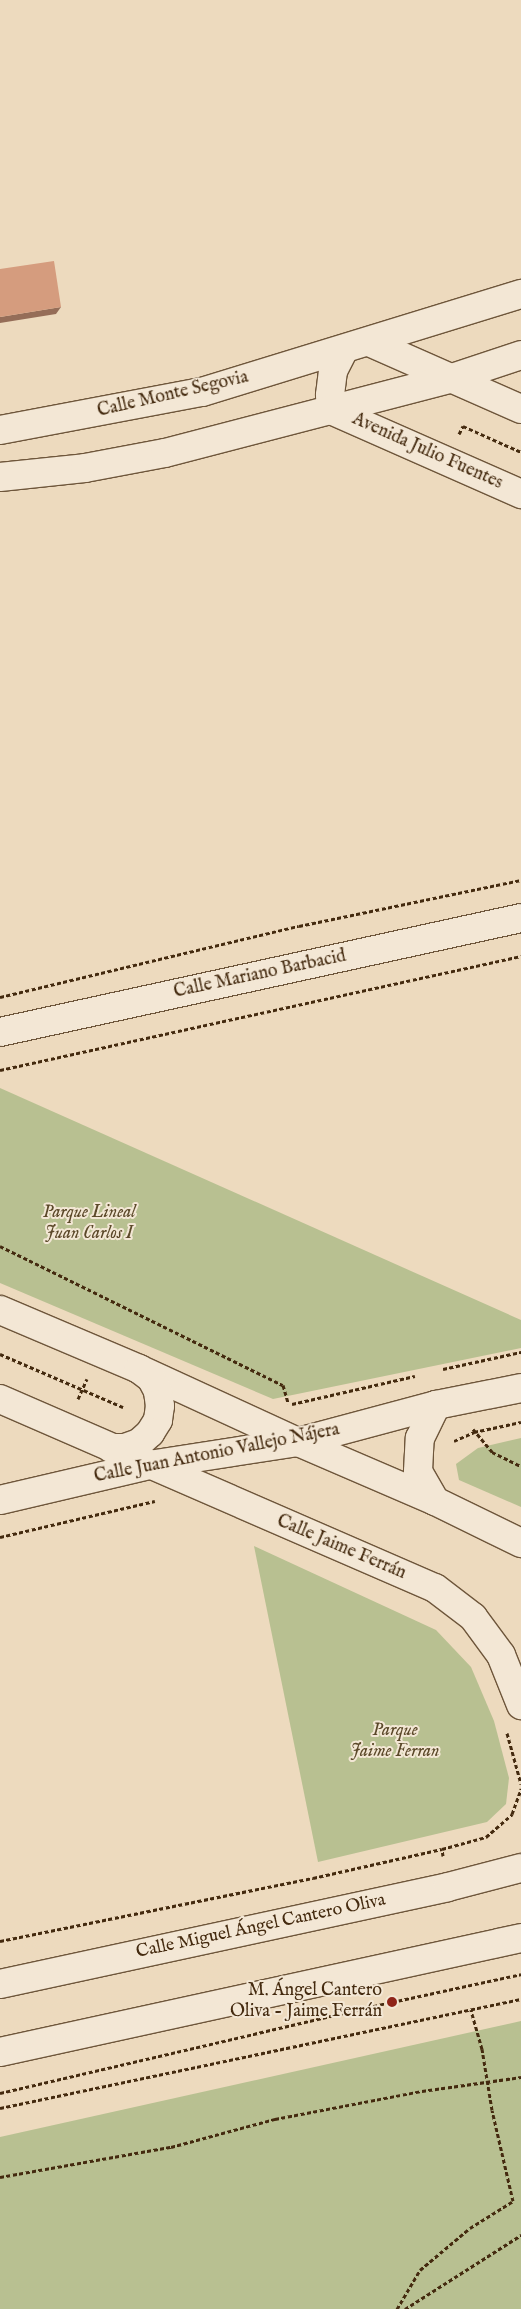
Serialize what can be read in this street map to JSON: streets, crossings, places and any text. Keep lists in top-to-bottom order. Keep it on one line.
{"streets":{"street":["Calle Monte Segovia","Avenida Julio Fuentes","Calle Mariano Barbacid","Calle Juan Antonio Vallejo Nájera","Calle Jaime Ferrán","Calle Miguel Ángel Cantero Oliva"]},"crossings":[["Calle Juan Antonio Vallejo Nájera","Calle Jaime Ferrán"]],"parks":["Parque Lineal Juan Carlos I","Parque Jaime Ferran"],"places":["M. Ángel Cantero Oliva - Jaime Ferrán"]}
